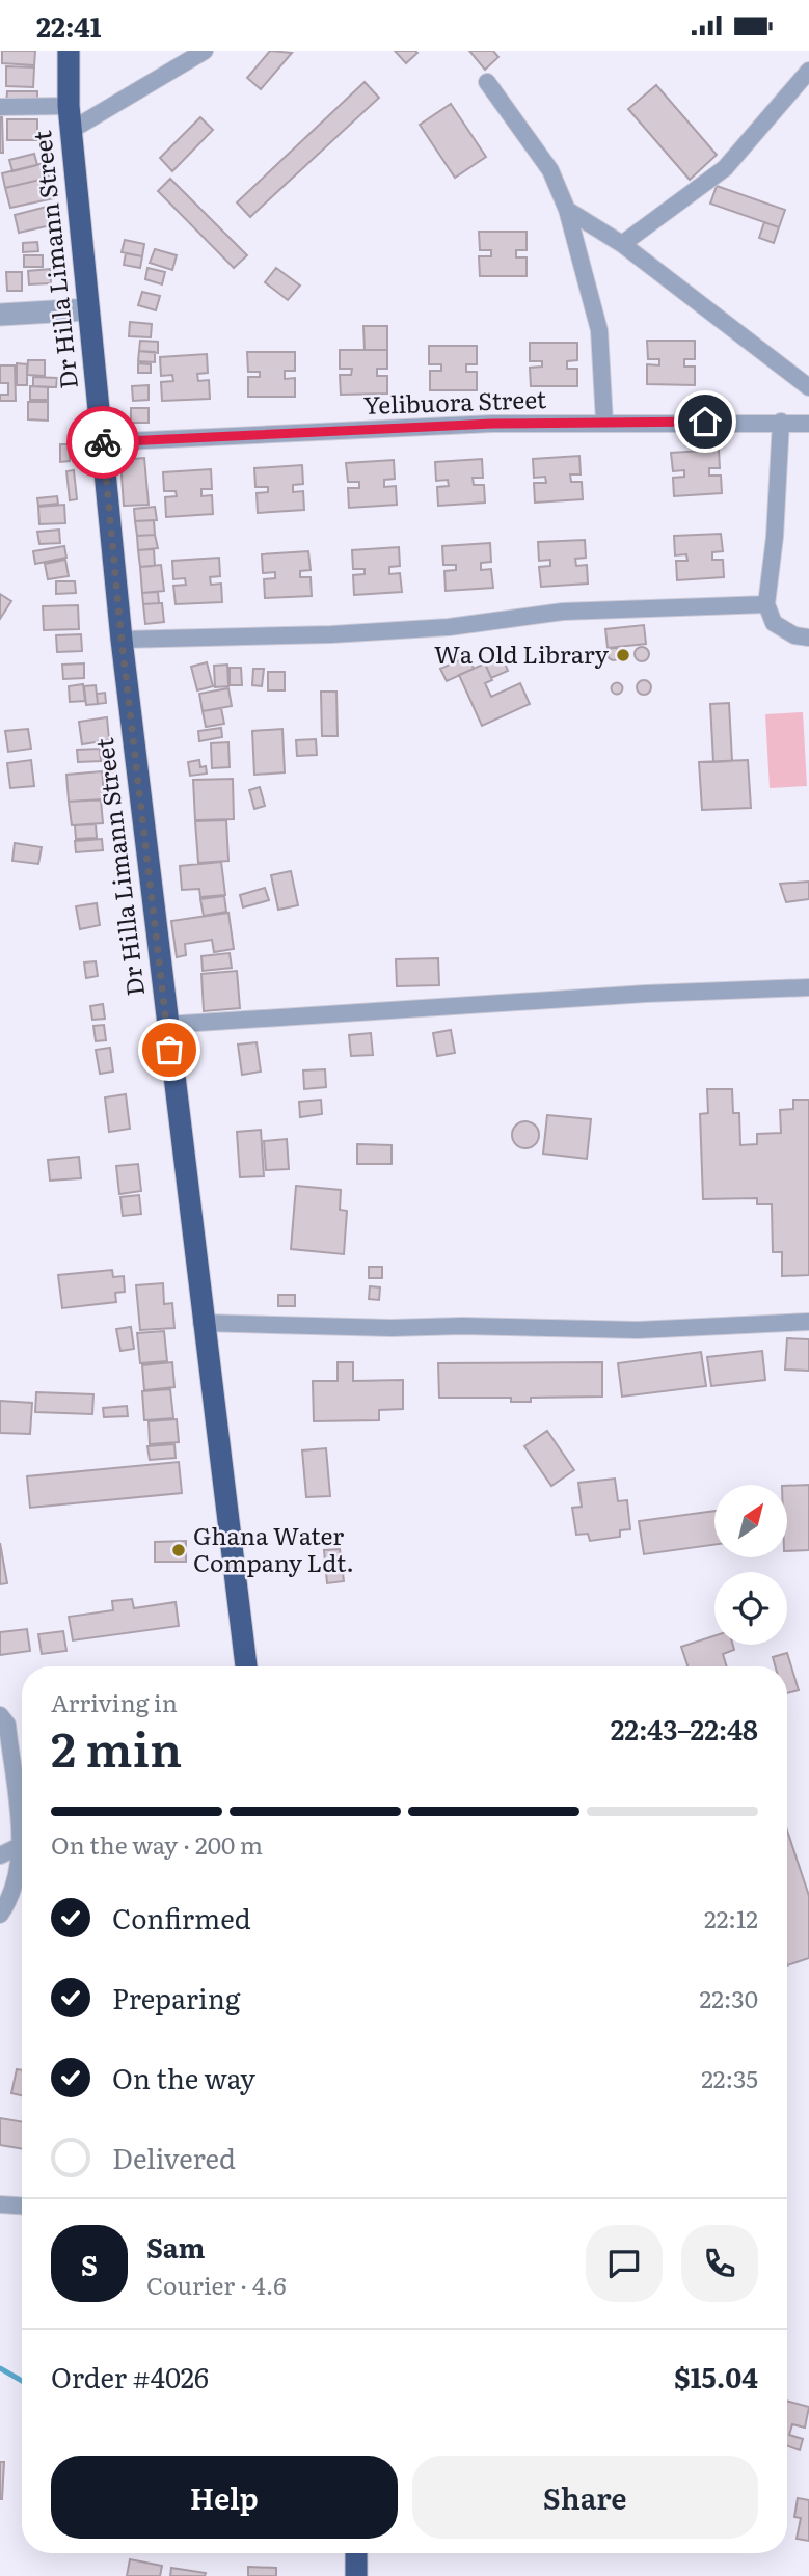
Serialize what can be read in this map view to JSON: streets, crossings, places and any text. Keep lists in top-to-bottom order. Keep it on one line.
{"streets":{"highway":["Dr Hilla Limann Street"],"street":["Yelibuora Street"]},"crossings":[["Dr Hilla Limann Street","Yelibuora Street"]],"places":["Wa Old Library","Ghana Water Company Ldt."],"north":"top right","page":{"status":"22:41","heading":["2 min","Arriving in","22:43–22:48"],"panel":["Sam","Courier · 4.6","Order #4026","$15.04"],"bar":"On the way · 200 m","list":[["Confirmed","22:12"],["Preparing","22:30"],["On the way","22:35"],"Delivered"],"round":"S","buttons":["Help","Share"]}}
